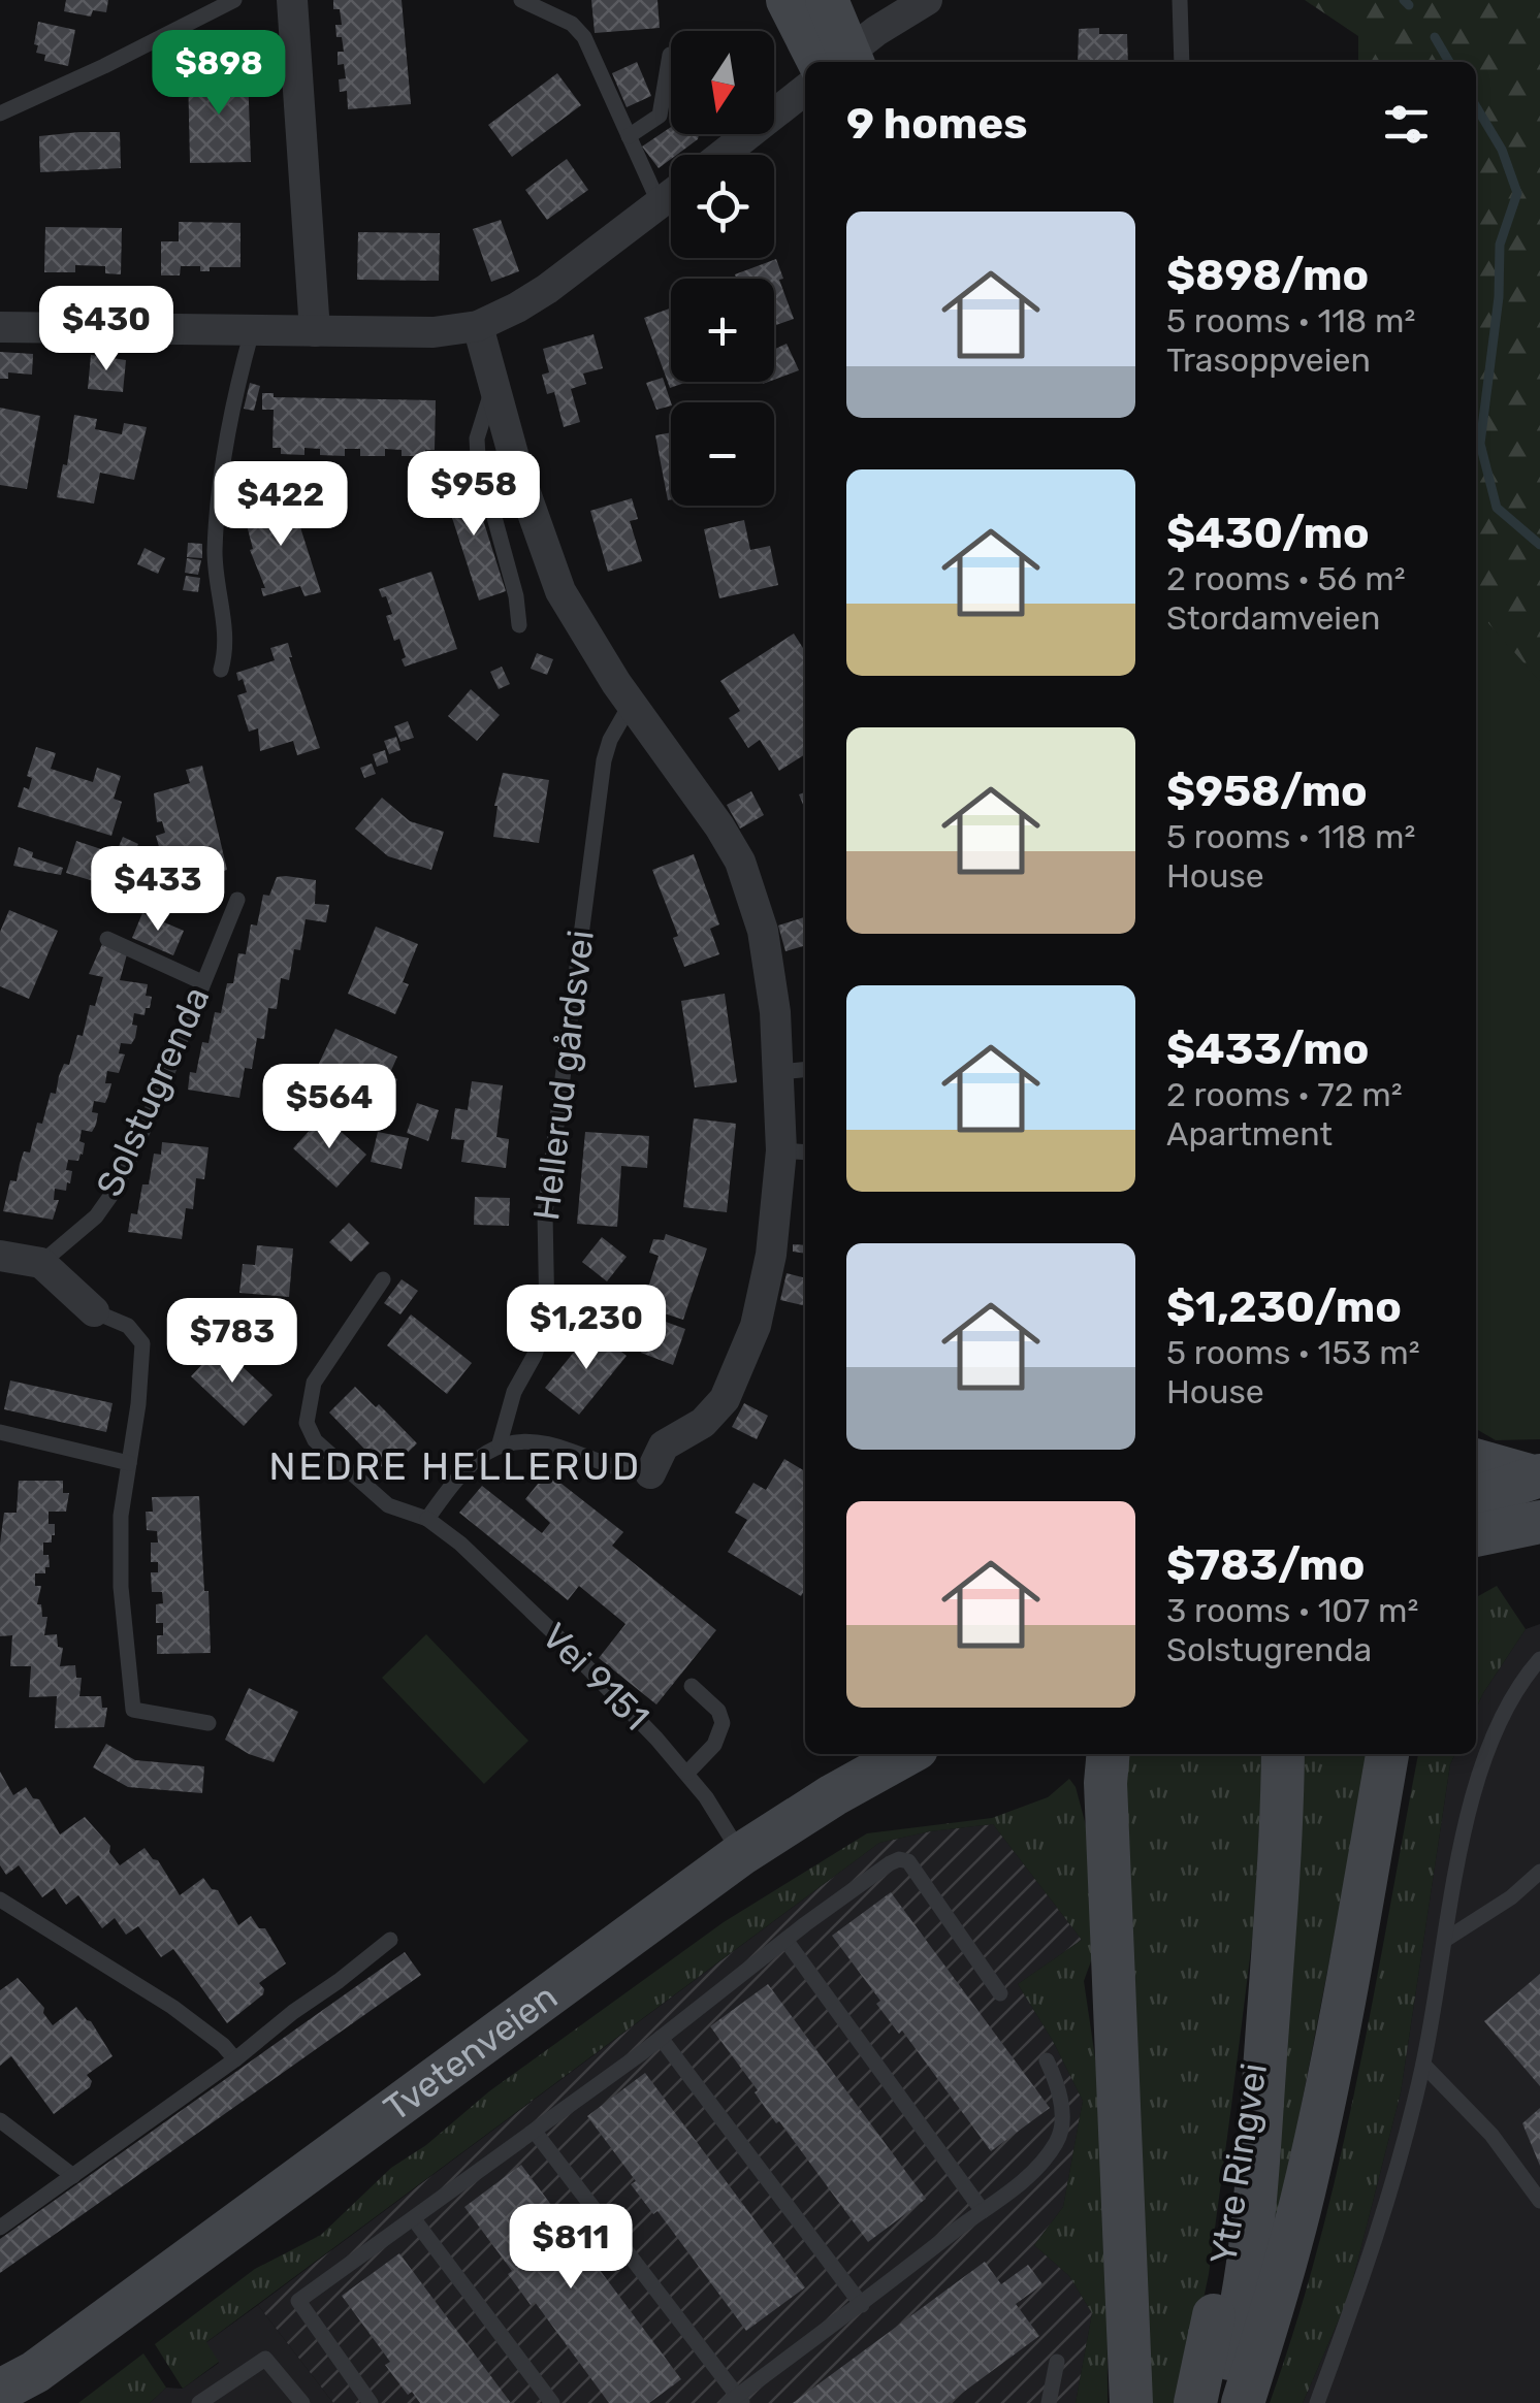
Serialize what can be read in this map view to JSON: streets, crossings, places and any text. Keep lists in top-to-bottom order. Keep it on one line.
{"streets":{"main road":["Tvetenveien","Ytre Ringvei"],"lane":["Hellerud gårdsvei","Solstugrenda","Vei 9151"]},"crossings":[["Vei 9151","Tvetenveien"]],"districts":["NEDRE HELLERUD"],"north":"bottom","page":{"price":["$898","$430","$958","$422","$433","$564","$1,230","$783","$811"],"map_buttons":["+","−"],"heading":"9 homes","list":[{"name":"$898/mo","note":"5 rooms · 118 m² · Trasoppveien"},{"name":"$430/mo","note":"2 rooms · 56 m² · Stordamveien"},{"name":"$958/mo","note":"5 rooms · 118 m² · House"},{"name":"$433/mo","note":"2 rooms · 72 m² · Apartment"},{"name":"$1,230/mo","note":"5 rooms · 153 m² · House"},{"name":"$783/mo","note":"3 rooms · 107 m² · Solstugrenda"}]}}
